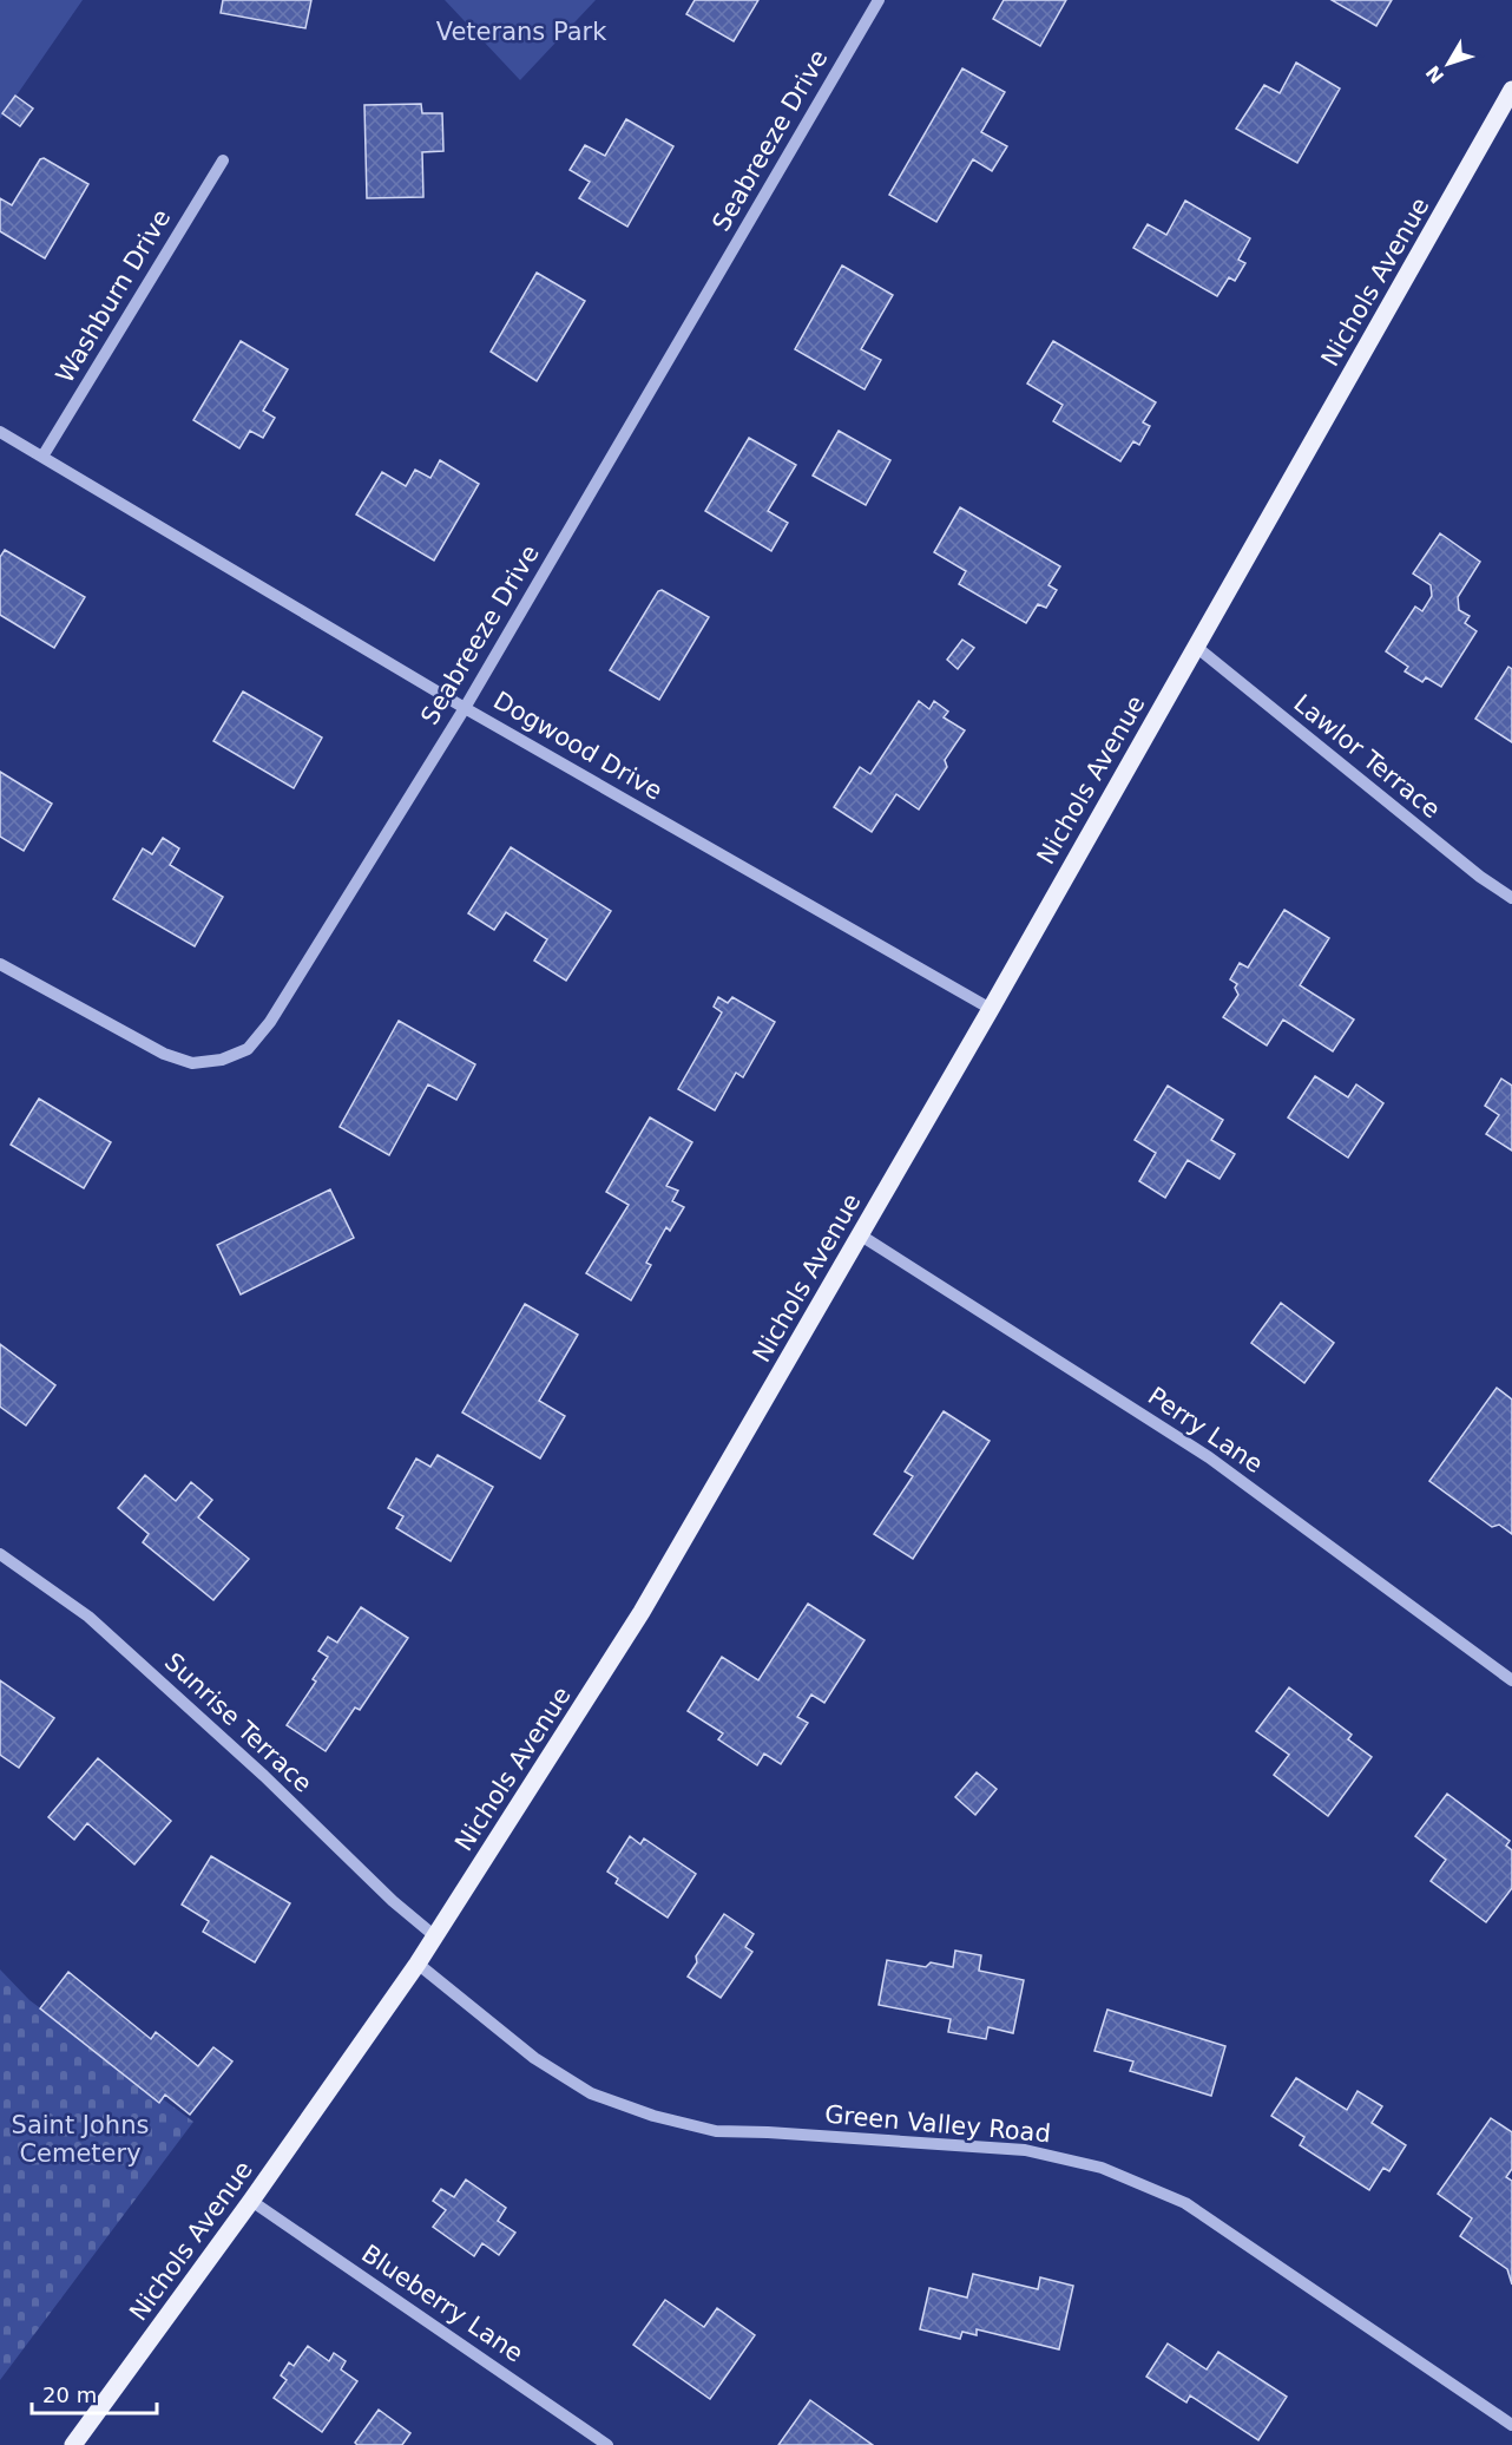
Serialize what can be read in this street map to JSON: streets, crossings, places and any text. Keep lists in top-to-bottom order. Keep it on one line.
{"streets":{"main road":["Nichols Avenue"],"street":["Seabreeze Drive","Washburn Drive","Dogwood Drive","Lawlor Terrace","Perry Lane","Sunrise Terrace","Green Valley Road","Blueberry Lane"]},"crossings":[["Seabreeze Drive","Dogwood Drive"],["Nichols Avenue","Dogwood Drive"],["Nichols Avenue","Lawlor Terrace"],["Nichols Avenue","Perry Lane"],["Nichols Avenue","Sunrise Terrace"],["Nichols Avenue","Green Valley Road"],["Nichols Avenue","Blueberry Lane"],["Washburn Drive","Dogwood Drive"]],"parks":["Veterans Park","Saint Johns Cemetery"],"scale_bar":"20 m","north":"bottom left"}
